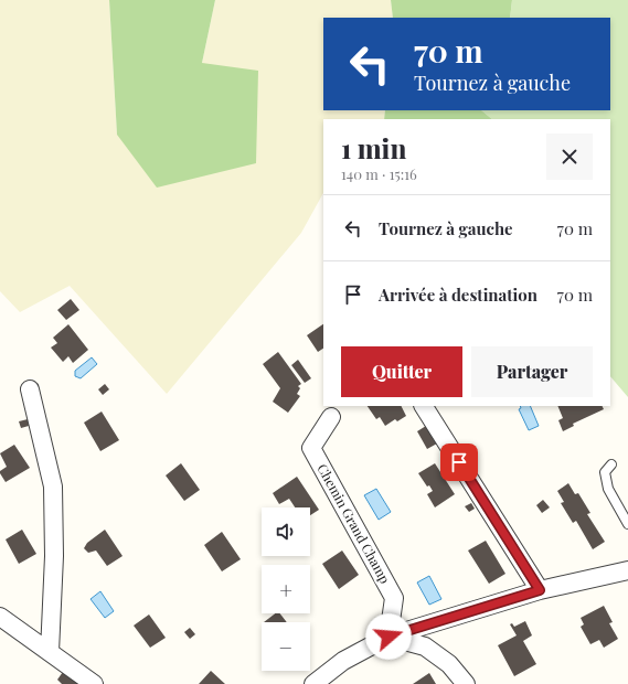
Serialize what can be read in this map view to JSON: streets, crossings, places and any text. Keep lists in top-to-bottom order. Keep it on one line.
{"streets":{"street":["Chemin Grand Champ"]},"page":{"turn":["70 m","Tournez à gauche"],"heading":["1 min","140 m · 15:16"],"list":[{"name":"Tournez à gauche","value":"70 m"},{"name":"Arrivée à destination","value":"70 m"}],"buttons":["Quitter","Partager"],"map_buttons":["+","−"]}}
